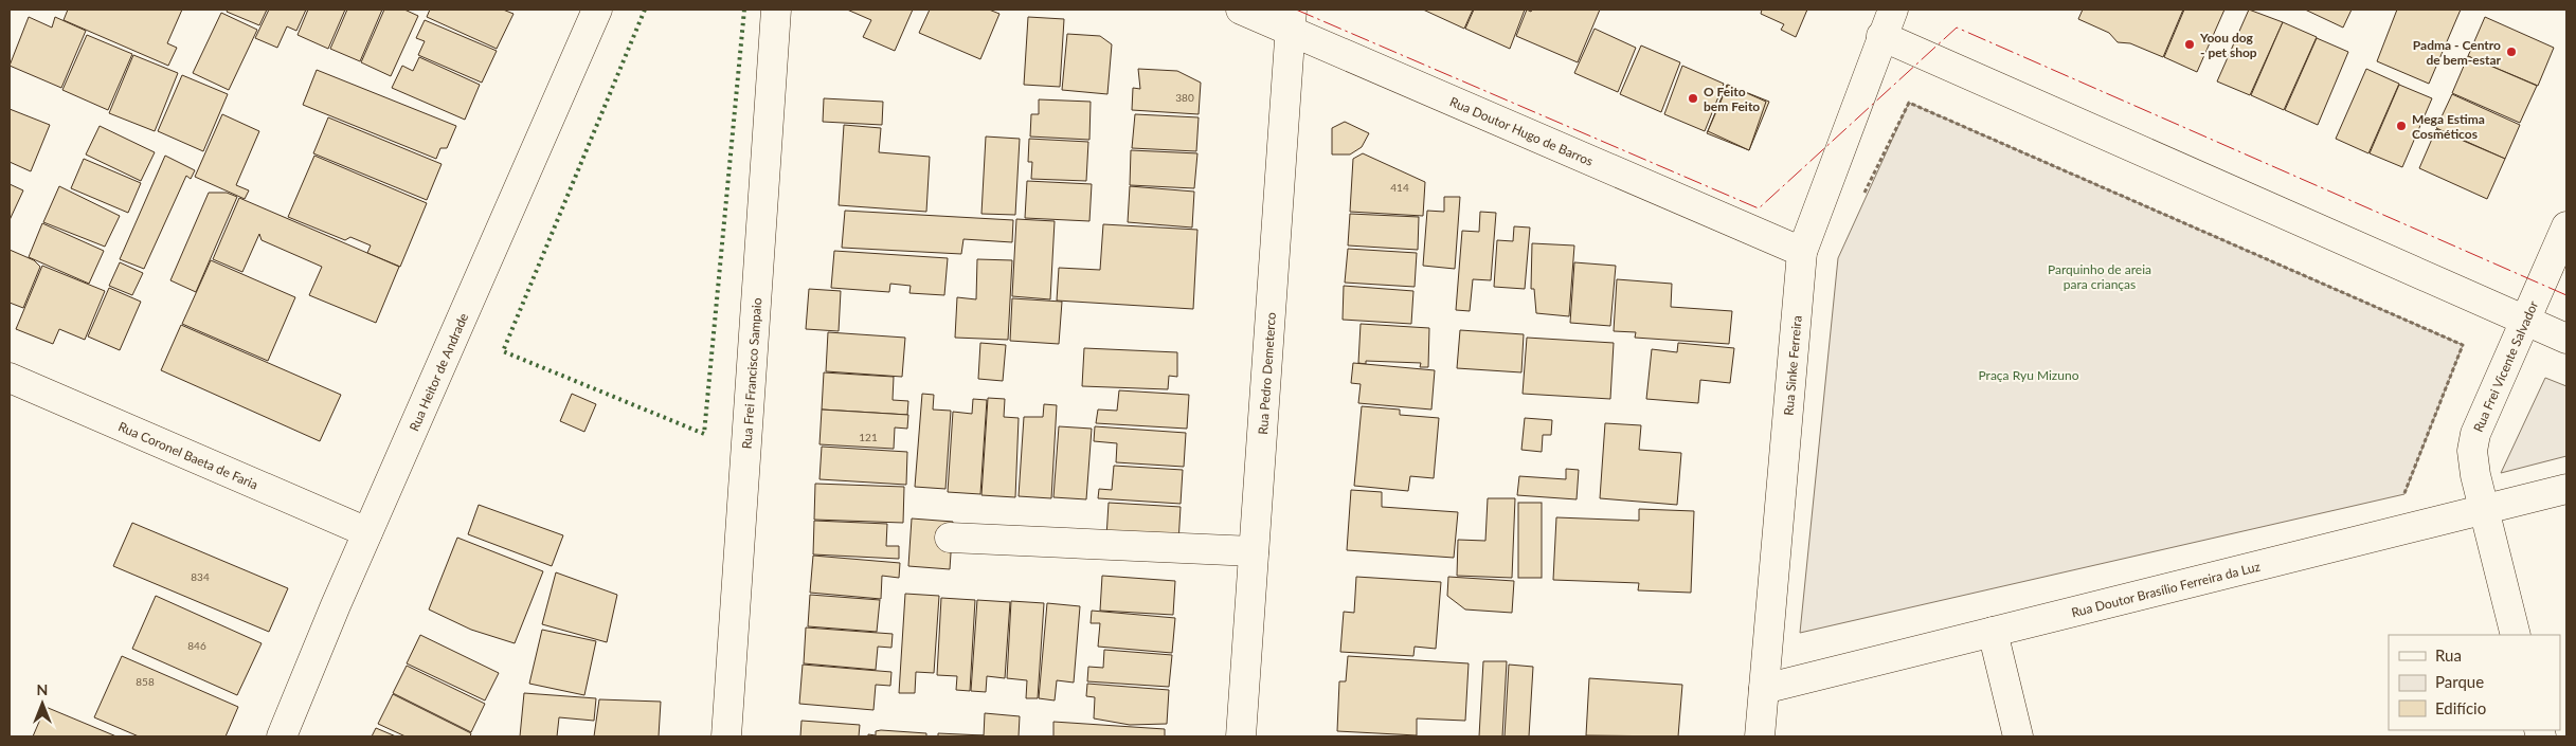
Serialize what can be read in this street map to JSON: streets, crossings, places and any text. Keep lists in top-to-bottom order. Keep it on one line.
{"streets":{"street":["Rua Doutor Hugo de Barros","Rua Sinke Ferreira","Rua Frei Vicente Salvador","Rua Heitor de Andrade","Rua Frei Francisco Sampaio","Rua Pedro Demeterco","Rua Coronel Baeta de Faria","Rua Doutor Brasílio Ferreira da Luz"]},"crossings":[["Rua Doutor Hugo de Barros","Rua Sinke Ferreira"],["Rua Doutor Hugo de Barros","Rua Pedro Demeterco"],["Rua Sinke Ferreira","Rua Doutor Brasílio Ferreira da Luz"],["Rua Frei Vicente Salvador","Rua Doutor Brasílio Ferreira da Luz"],["Rua Heitor de Andrade","Rua Coronel Baeta de Faria"]],"parks":["Parquinho de areia para crianças","Praça Ryu Mizuno"],"places":["Yoou dog - pet shop","Padma - Centro de bem-estar","O Feito bem Feito","Mega Estima Cosméticos"],"house_numbers":["380","414","121","834","846","858"],"legend":["Rua","Parque","Edifício"],"north":"top"}
